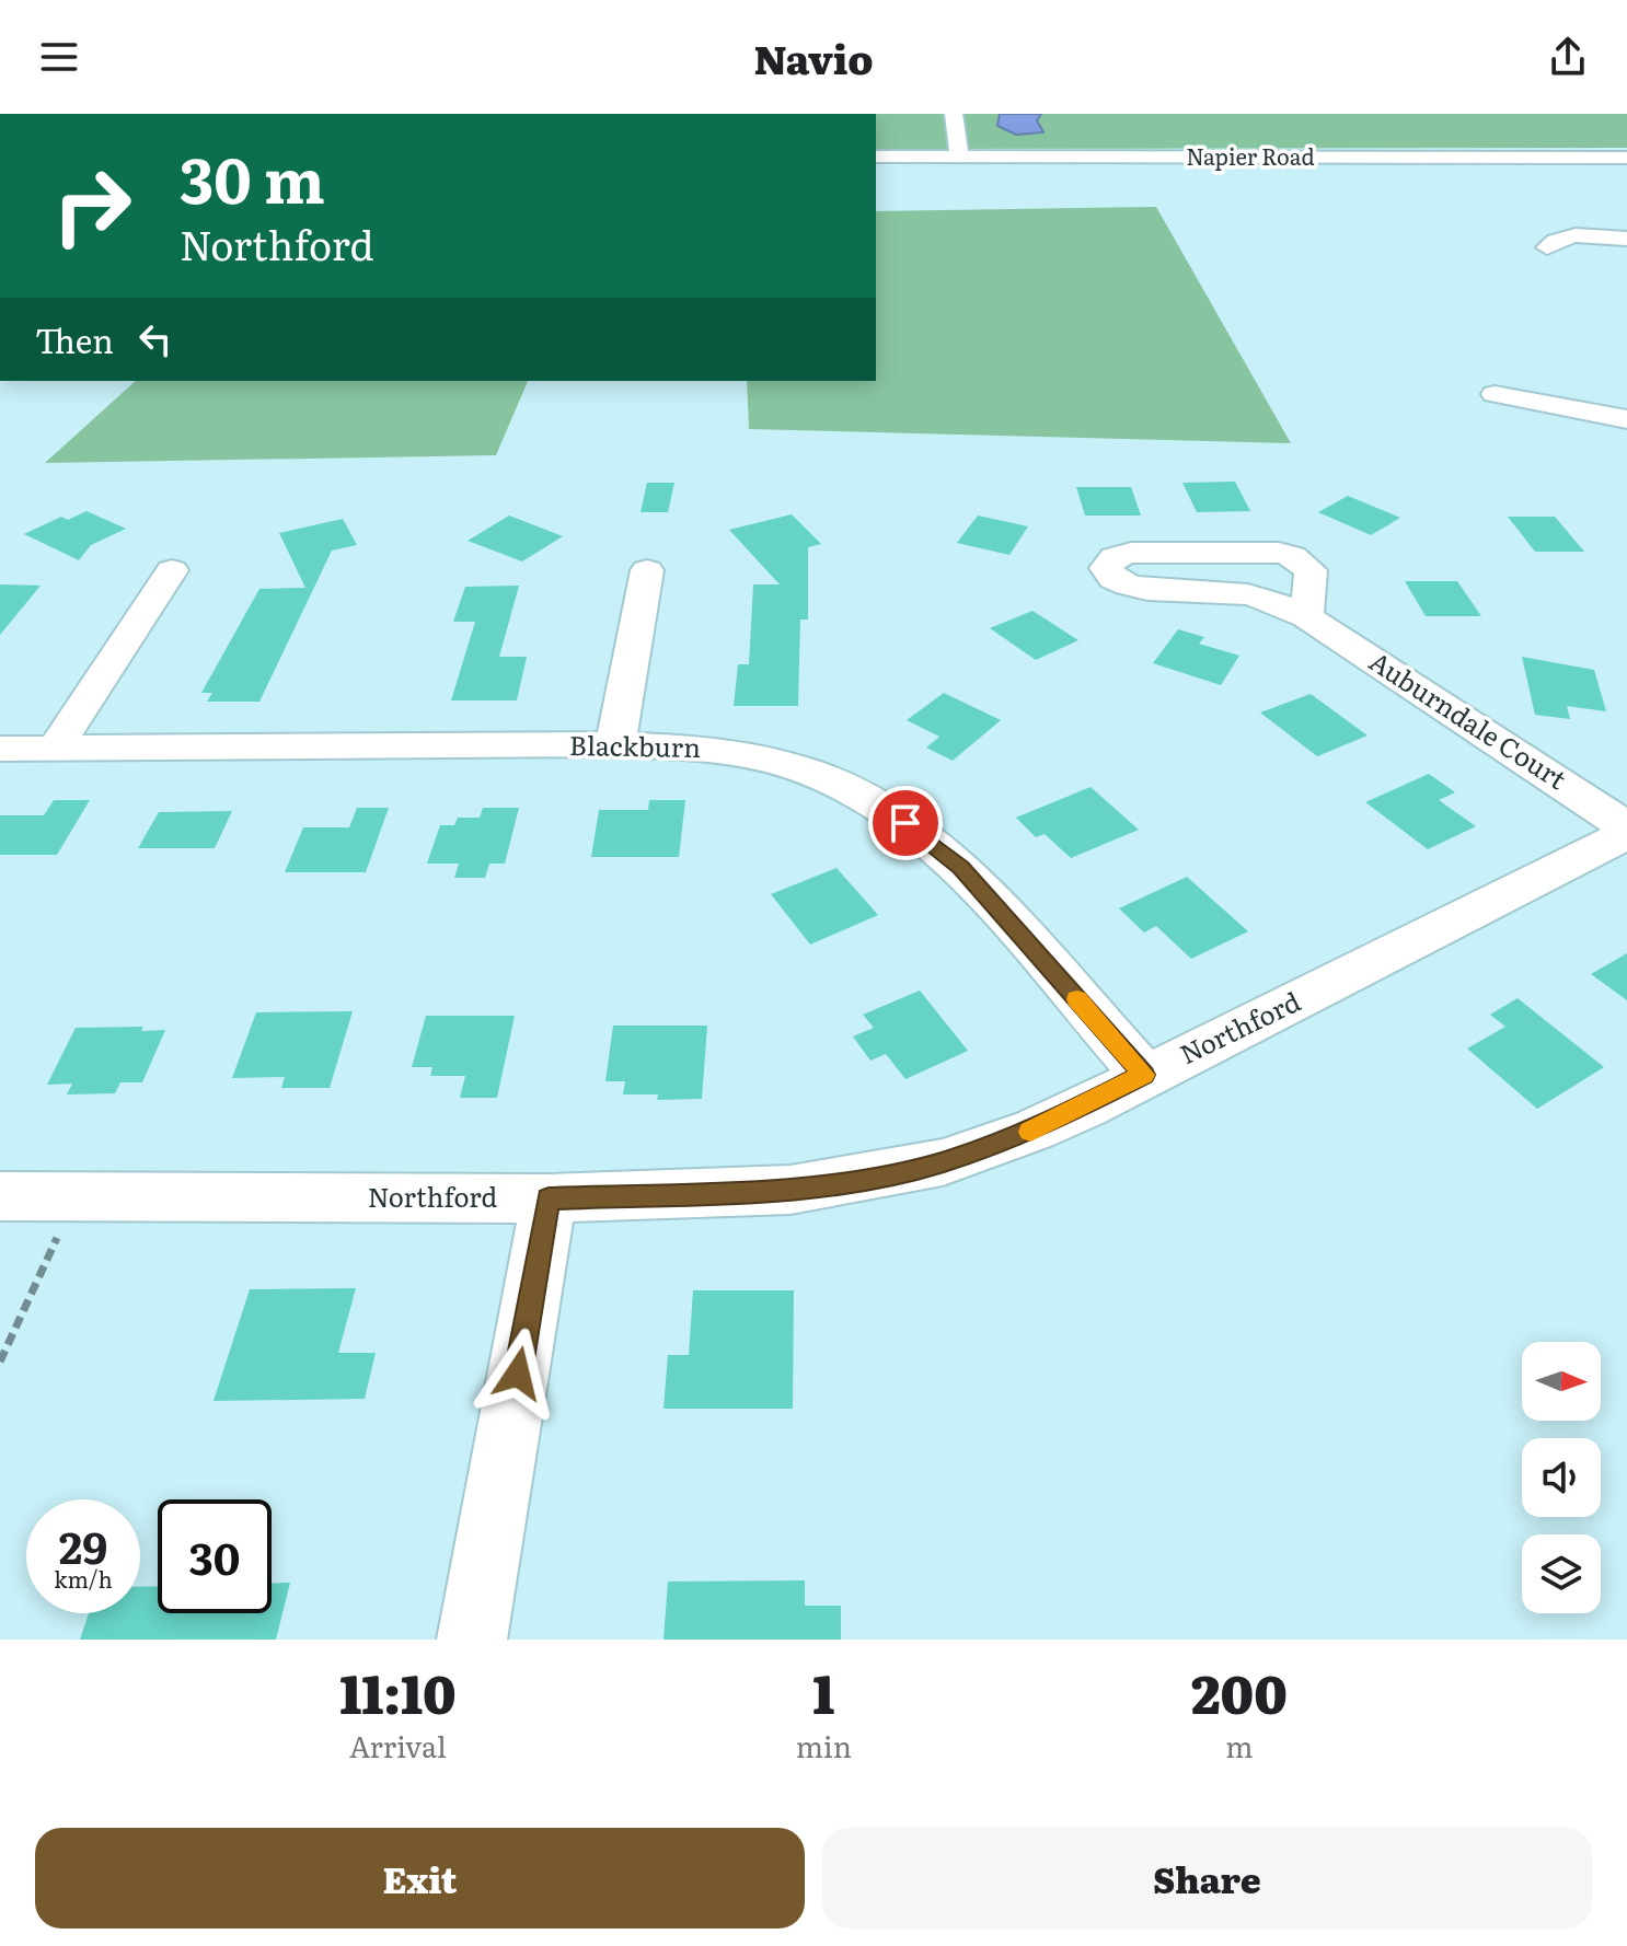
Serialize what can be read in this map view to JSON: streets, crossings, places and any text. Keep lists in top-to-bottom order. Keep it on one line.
{"streets":{"street":["Napier Road","Auburndale Court","Blackburn","Northford"]},"crossings":[["Blackburn","Northford"]],"north":"right","page":{"header":"Navio","turn":["30 m","Northford"],"then":"Then","speed":"29 km/h","limit":"30","eta":["11:10","Arrival","1","min","200","m"],"buttons":["Exit","Share"]}}
